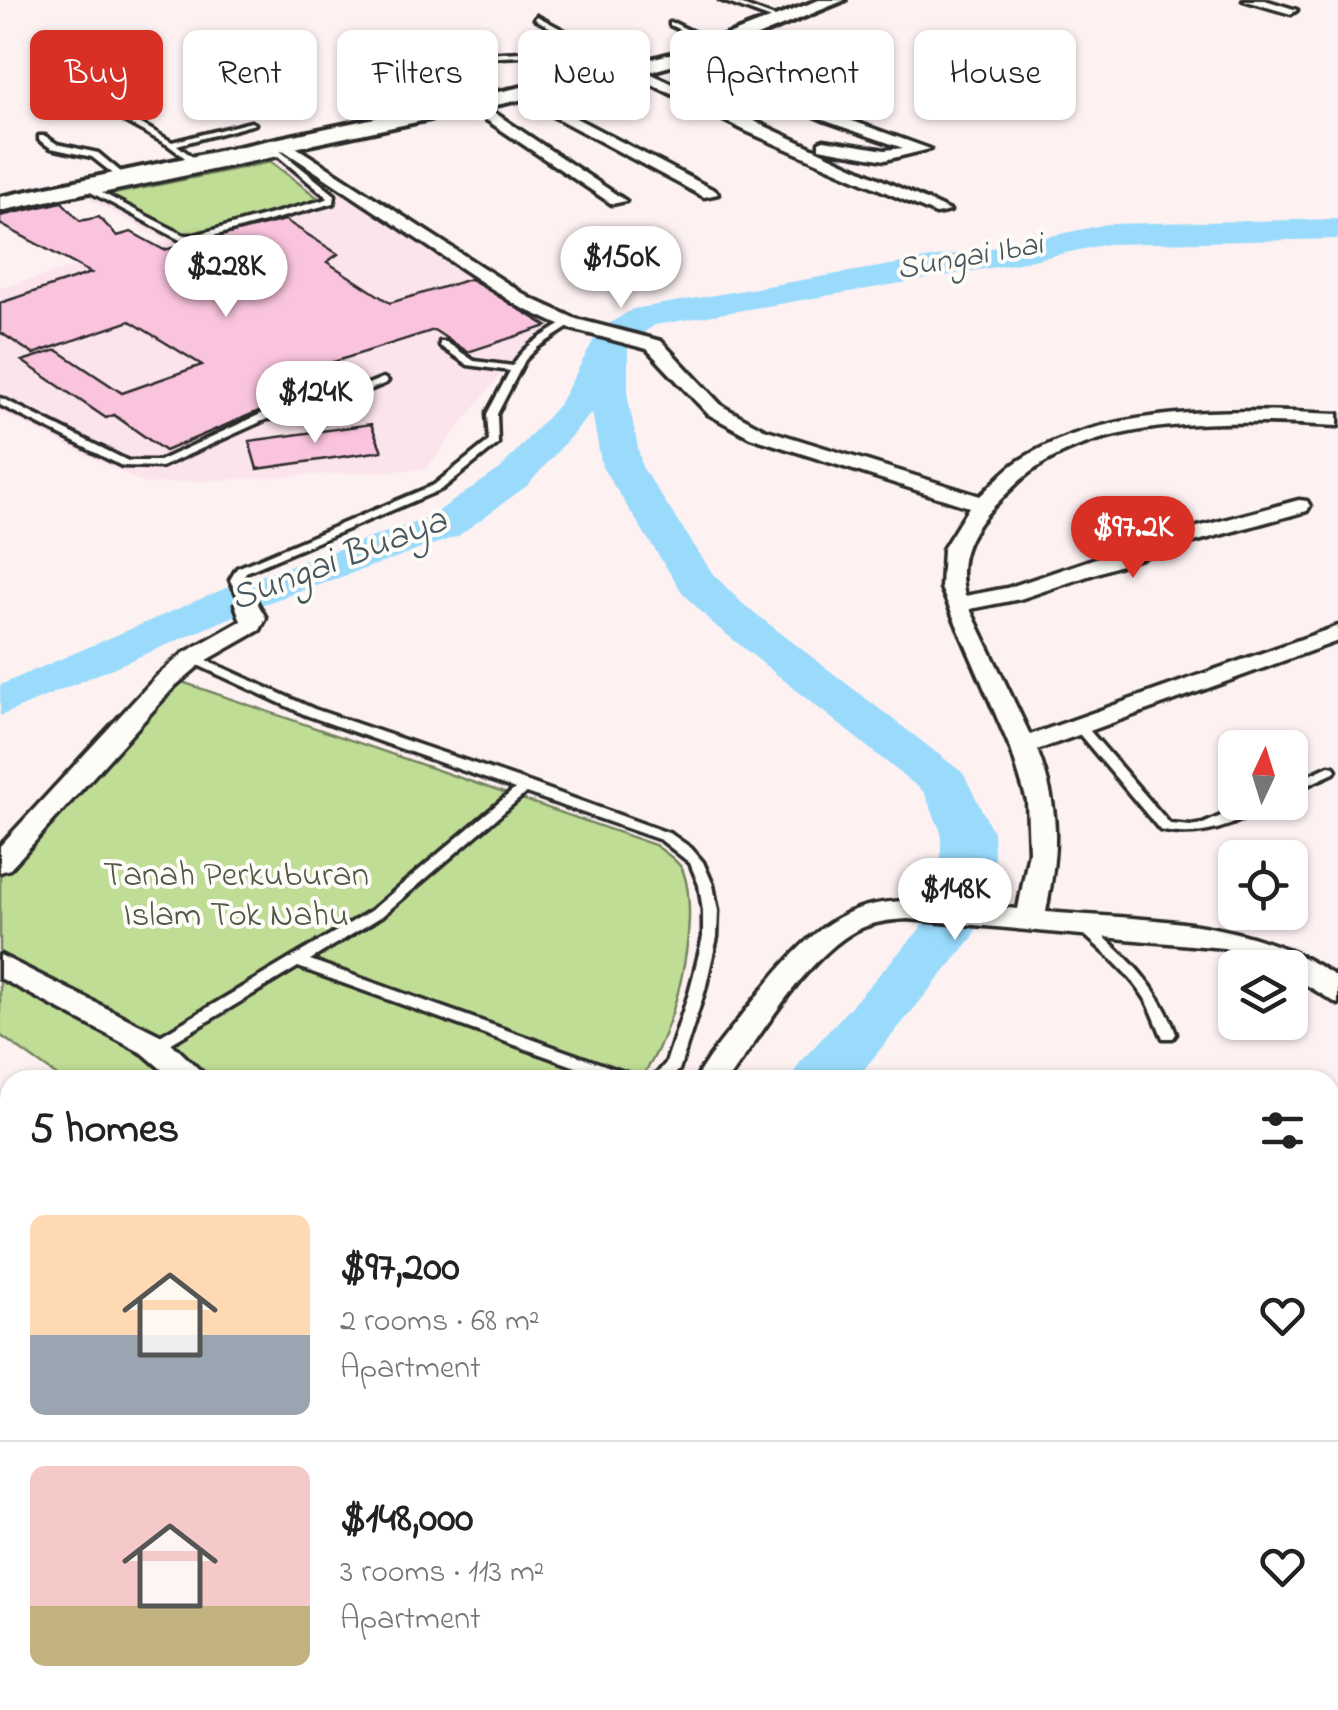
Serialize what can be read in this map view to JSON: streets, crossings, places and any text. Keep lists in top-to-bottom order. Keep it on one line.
{"water":["Sungai Ibai","Sungai Buaya"],"parks":["Tanah Perkuburan Islam Tok Nahu"],"north":"top","page":{"chip":["Buy","Rent","Filters","New","Apartment","House"],"price":["$150K","$228K","$124K","$97.2K","$148K"],"heading":"5 homes","list":[{"name":"$97,200","note":"2 rooms · 68 m² · Apartment"},{"name":"$148,000","note":"3 rooms · 113 m² · Apartment"}]}}
